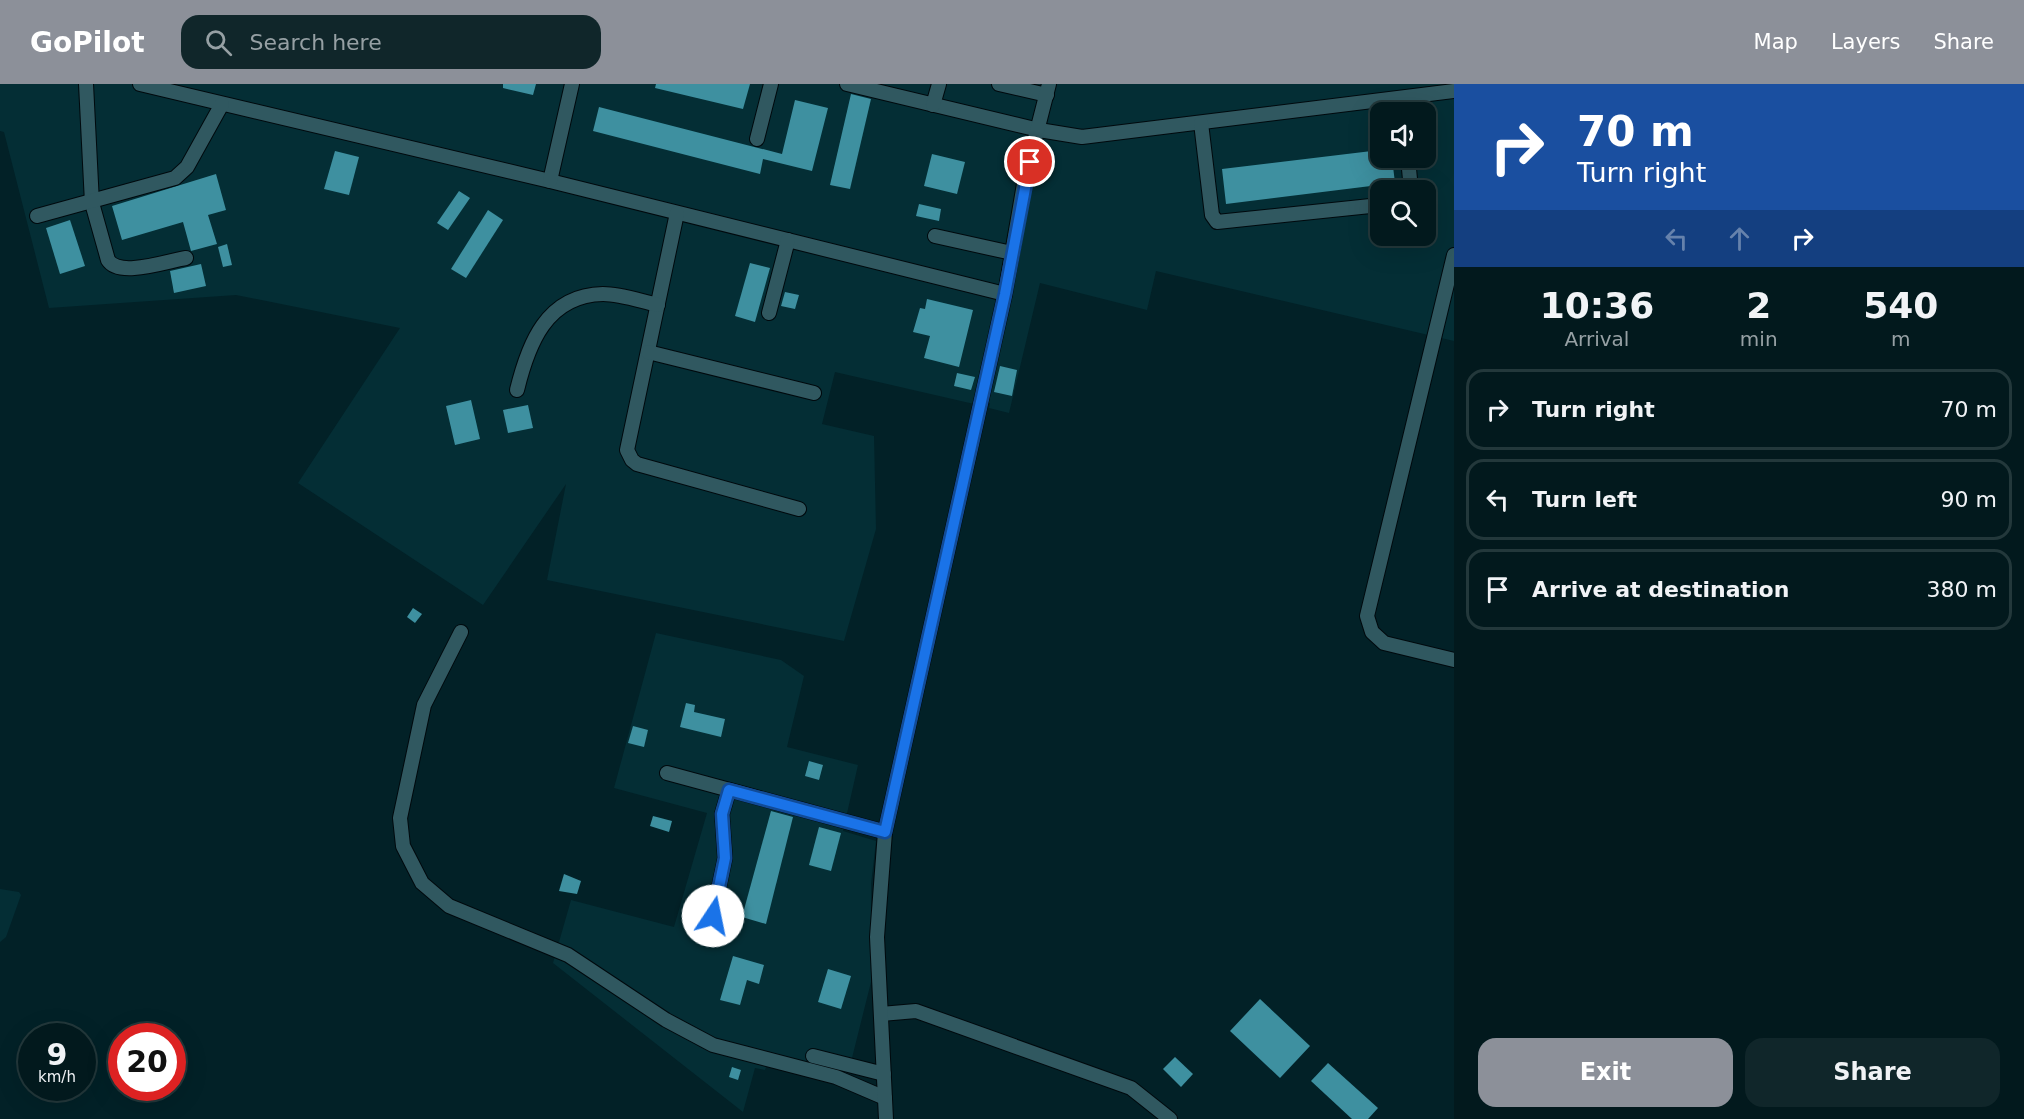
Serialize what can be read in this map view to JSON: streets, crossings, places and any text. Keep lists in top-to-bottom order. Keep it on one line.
{"page":{"header":"GoPilot","search":"Search here","nav":["Map","Layers","Share"],"turn":["70 m","Turn right"],"eta":["10:36","Arrival","2","min","540","m"],"list":[{"name":"Turn right","value":"70 m"},{"name":"Turn left","value":"90 m"},{"name":"Arrive at destination","value":"380 m"}],"speed":"9 km/h","limit":"20","buttons":["Exit","Share"]}}
